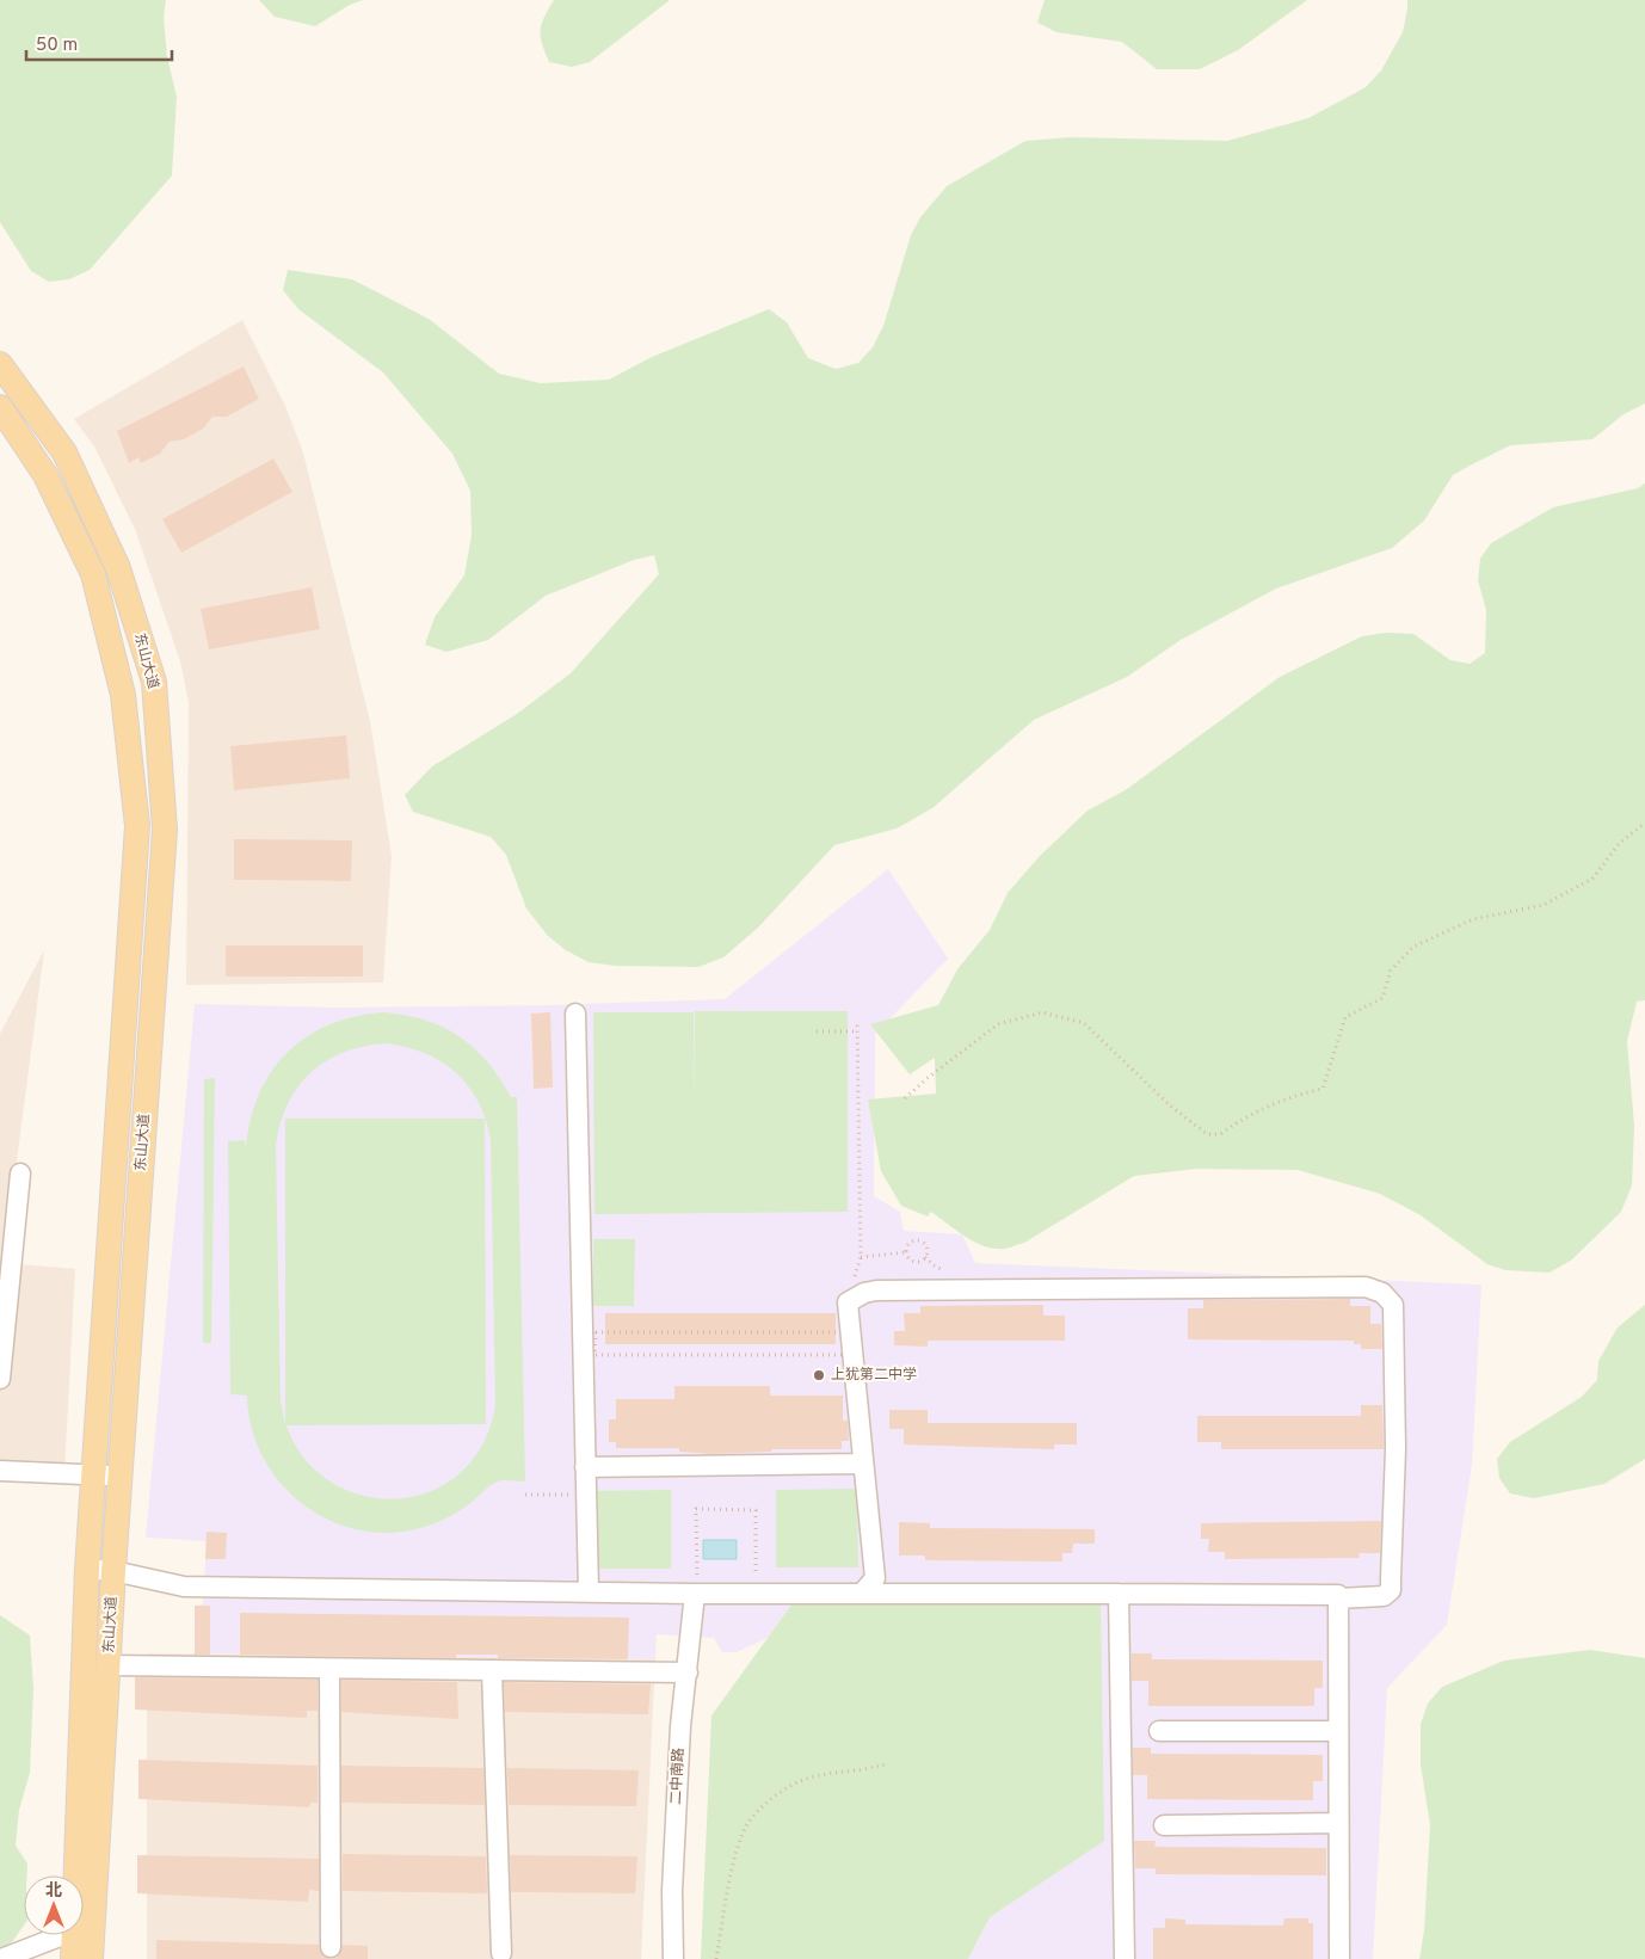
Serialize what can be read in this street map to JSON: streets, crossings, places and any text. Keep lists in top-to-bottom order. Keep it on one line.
{"streets":{"main road":["东山大道"],"street":["二中南路"]},"places":["上犹第二中学"],"scale_bar":"50 m","north":"top"}
